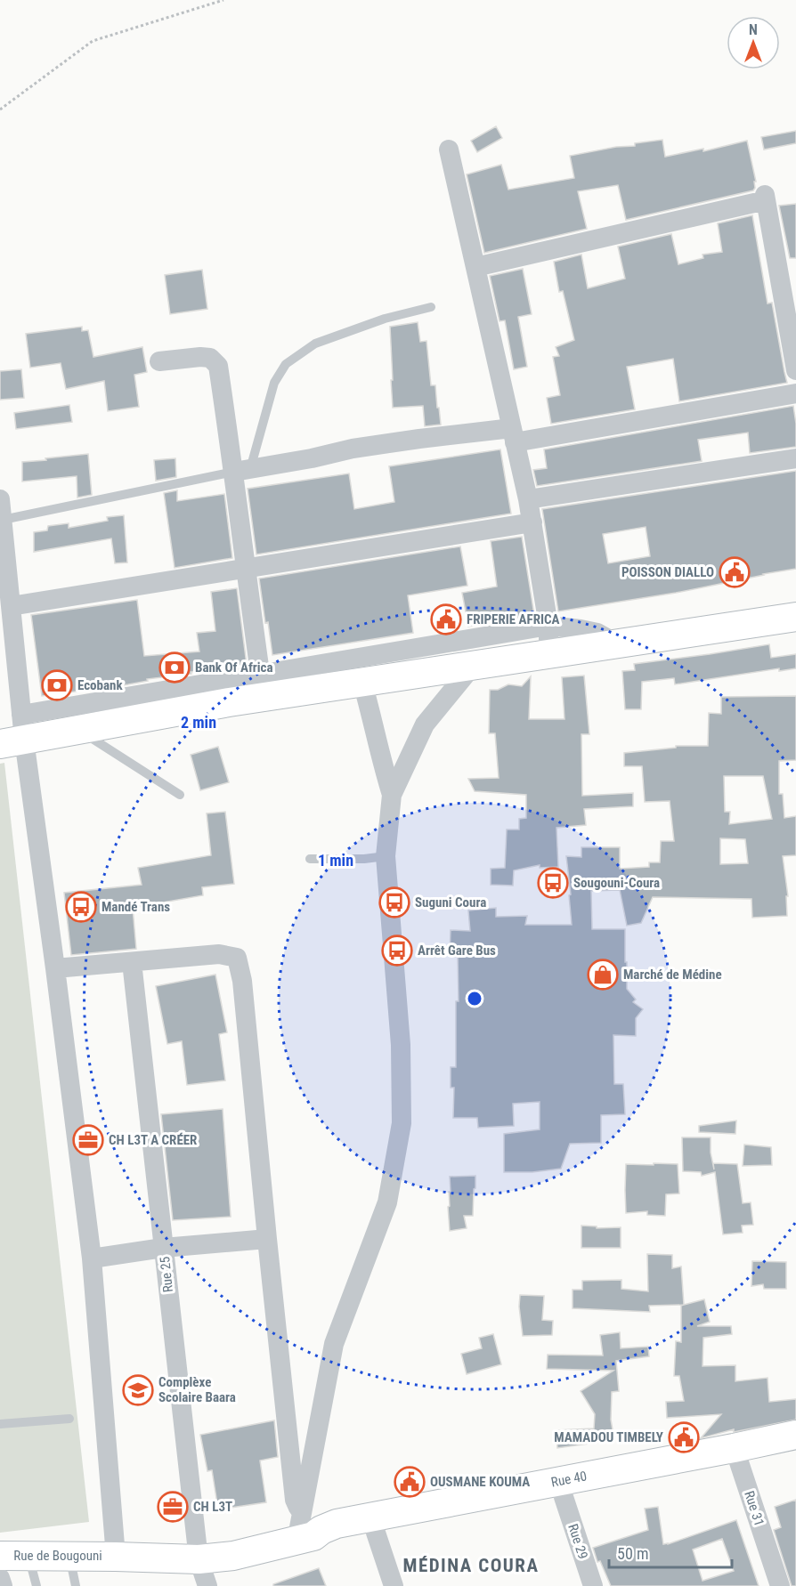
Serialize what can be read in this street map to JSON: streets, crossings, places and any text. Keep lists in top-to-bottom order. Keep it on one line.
{"streets":{"main road":["Rue 40","Rue de Bougouni"],"street":["Rue 25","Rue 31","Rue 29"]},"crossings":[["Rue 25","Rue 40"],["Rue 40","Rue 31"],["Rue 40","Rue 29"],["Rue 40","Rue de Bougouni"]],"districts":["MÉDINA COURA"],"places":{"public building":["POISSON DIALLO","FRIPERIE AFRICA","MAMADOU TIMBELY","OUSMANE KOUMA"],"bank":["Bank Of Africa","Ecobank"],"bus stop":["Sougouni-Coura","Suguni Coura","Mandé Trans","Arrêt Gare Bus"],"shop":["Marché de Médine"],"office":["CH L3T A CRÉER","CH L3T"],"school or university":["Complèxe Scolaire Baara"]},"scale_bar":"50 m","north":"top","rings":["2 min","1 min"]}
